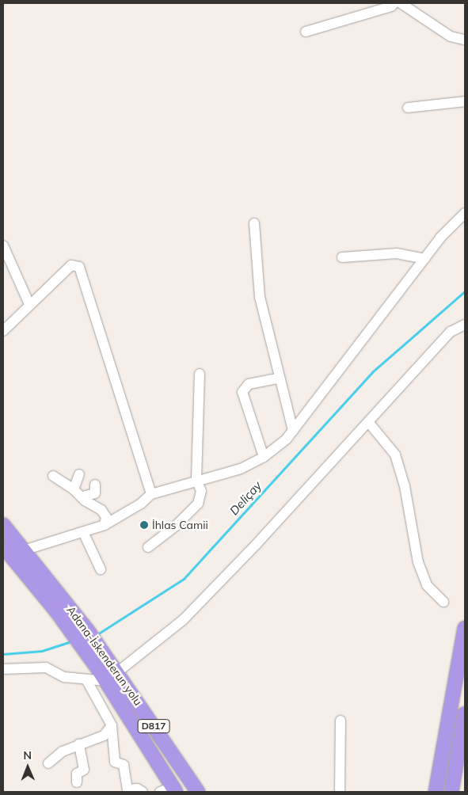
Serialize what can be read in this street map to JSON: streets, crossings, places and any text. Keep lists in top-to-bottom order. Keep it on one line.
{"streets":{"highway":["Adana-İskenderun yolu","D817"]},"crossings":[["Adana-İskenderun yolu","D817"]],"water":["Deliçay"],"places":["İhlas Camii"],"north":"top"}
